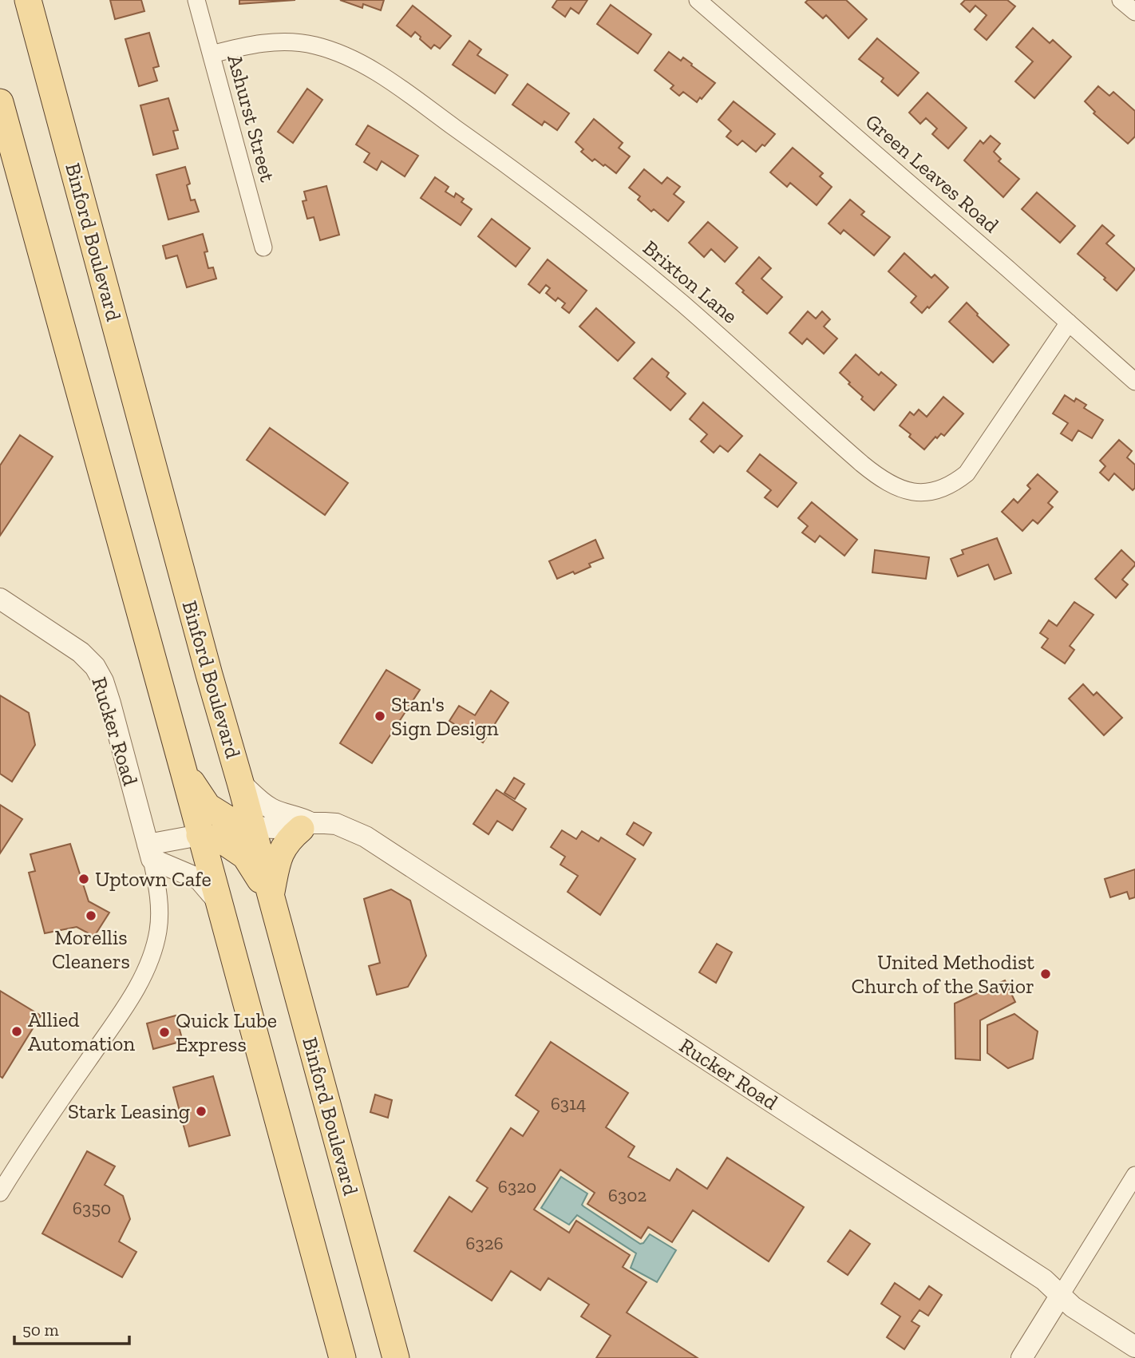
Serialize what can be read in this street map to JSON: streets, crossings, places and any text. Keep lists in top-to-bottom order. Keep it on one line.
{"streets":{"main road":["Binford Boulevard"],"street":["Ashurst Street","Green Leaves Road","Brixton Lane","Rucker Road"]},"crossings":[["Ashurst Street","Brixton Lane"],["Green Leaves Road","Brixton Lane"],["Binford Boulevard","Rucker Road"]],"places":["Stan's Sign Design","Uptown Cafe","Morellis Cleaners","United Methodist Church of the Savior","Allied Automation","Quick Lube Express","Stark Leasing"],"house_numbers":["6314","6320","6302","6350","6326"],"scale_bar":"50 m"}
